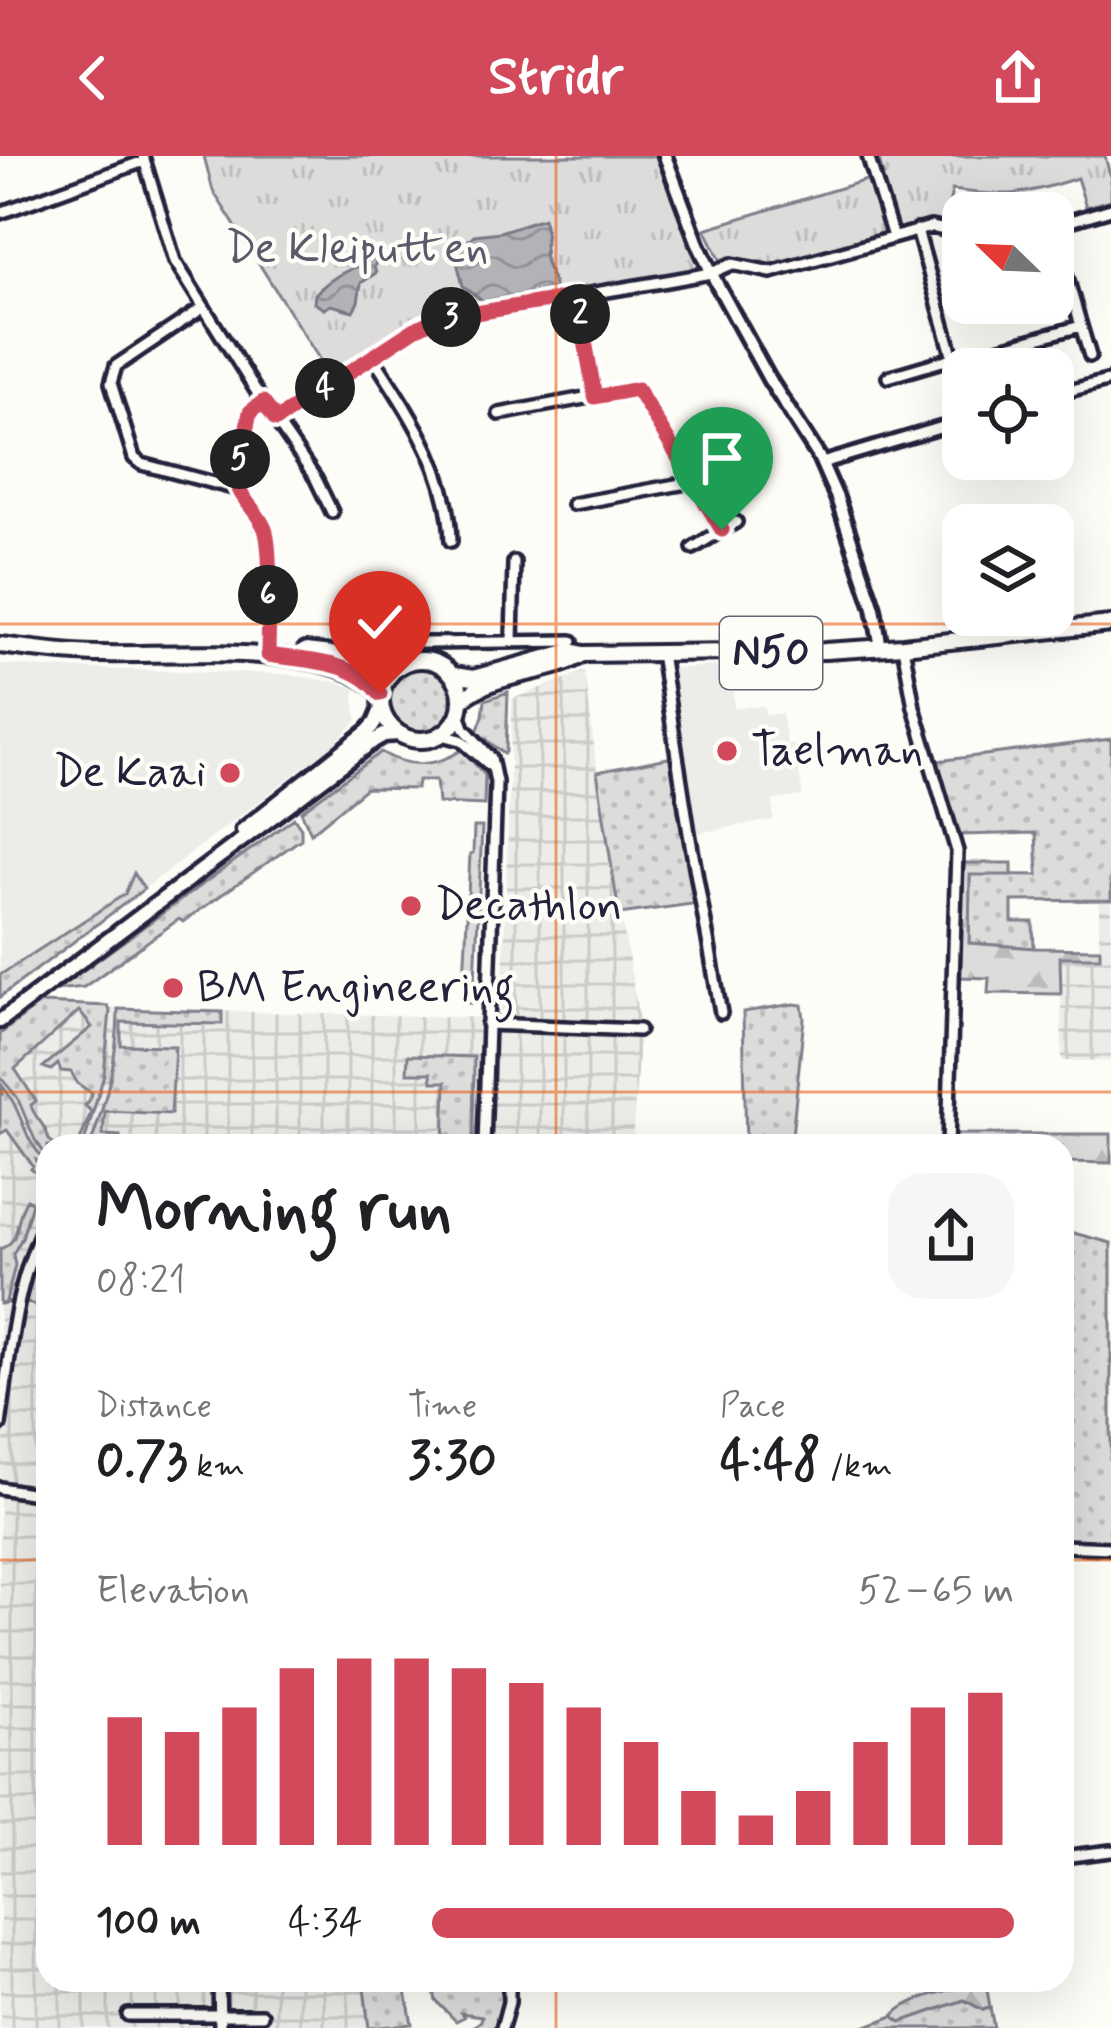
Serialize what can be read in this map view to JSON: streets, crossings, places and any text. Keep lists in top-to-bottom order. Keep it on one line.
{"streets":{"main road":["N50"]},"parks":["De Kleiputten"],"places":["Taelman","De Kaai","Decathlon","BM Engineering"],"north":"top left","page":{"header":"Stridr","pins":["2","3","4","5","6"],"heading":["Morning run","08:21"],"stats":[["Distance","0.73 km"],["Time","3:30"],["Pace","4:48 /km"]],"chart":["Elevation","52–65 m"],"list":[{"name":"100 m","note":"4:34"}]}}
